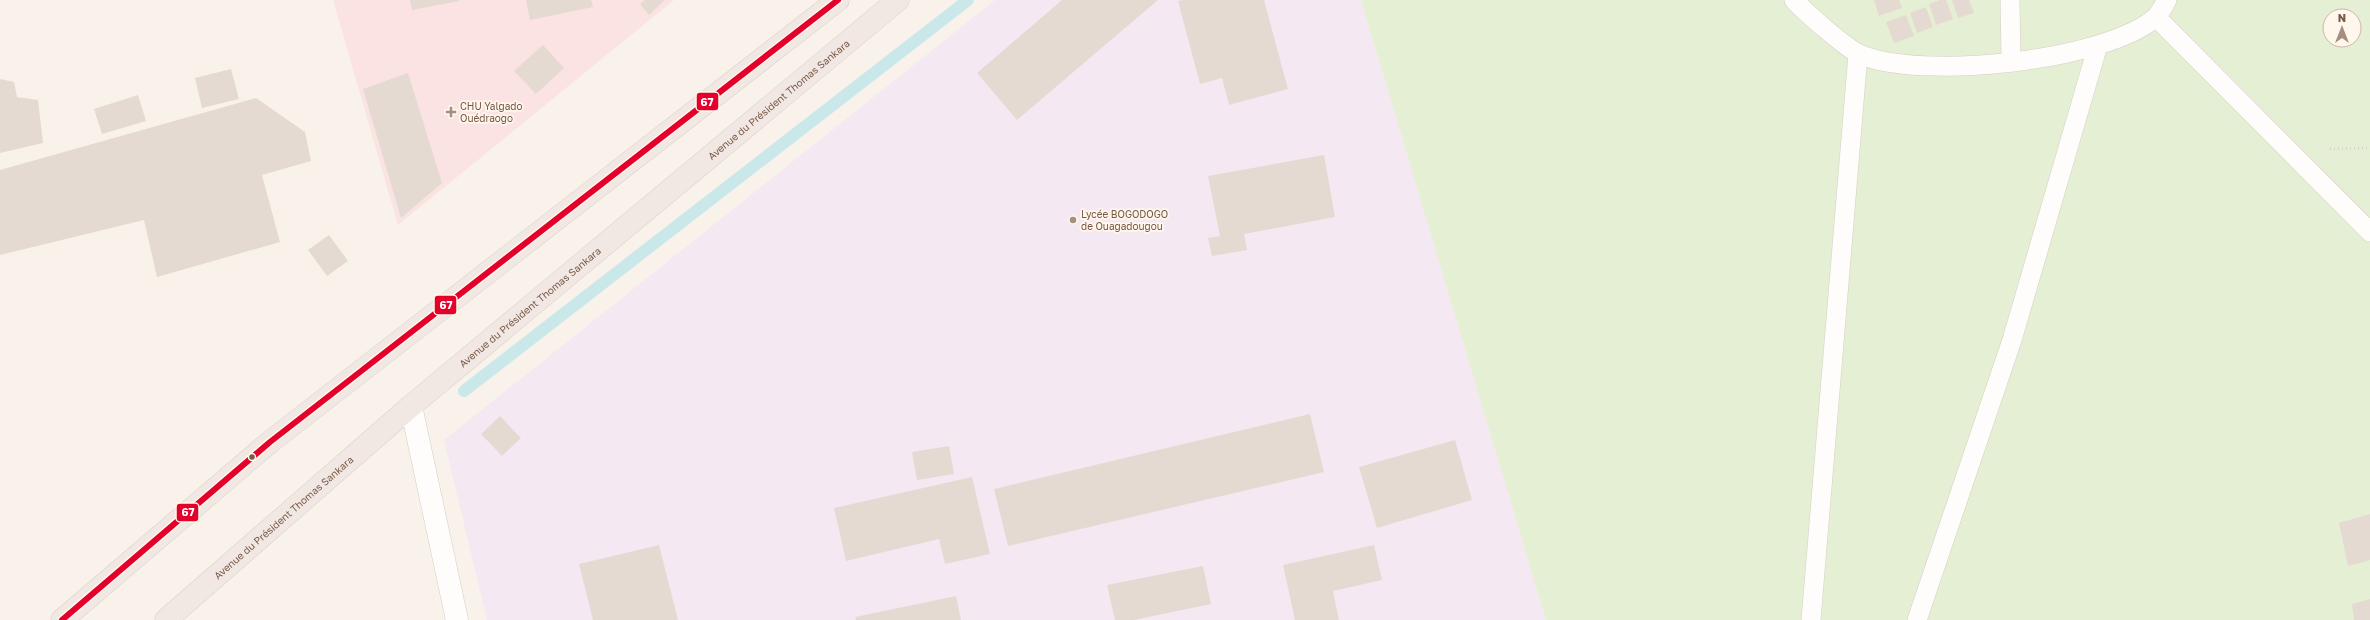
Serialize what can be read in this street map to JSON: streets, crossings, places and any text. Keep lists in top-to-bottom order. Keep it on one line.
{"streets":{"highway":["Avenue du Président Thomas Sankara"]},"places":{"health":["CHU Yalgado Ouédraogo"],"other":["Lycée BOGODOGO de Ouagadougou"]},"lines":["transit line 67"],"north":"top"}
